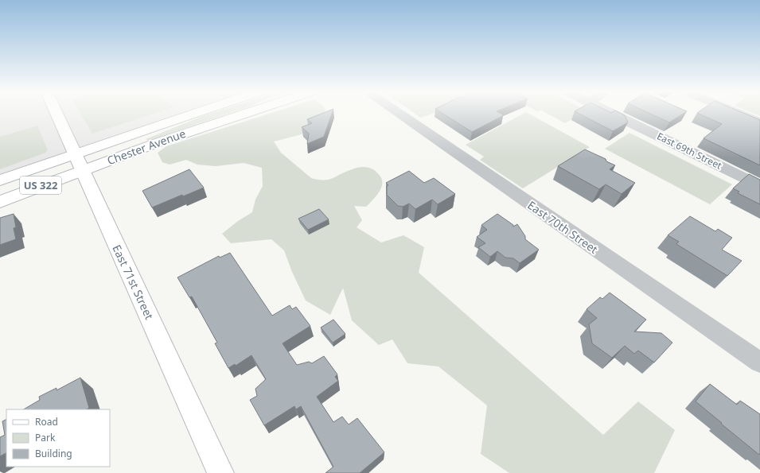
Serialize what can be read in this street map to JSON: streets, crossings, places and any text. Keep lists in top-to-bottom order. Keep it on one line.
{"streets":{"main road":["Chester Avenue","US 322","East 71st Street"],"street":["East 69th Street","East 70th Street"]},"crossings":[["Chester Avenue","East 71st Street"]],"legend":["Road","Park","Building"]}
